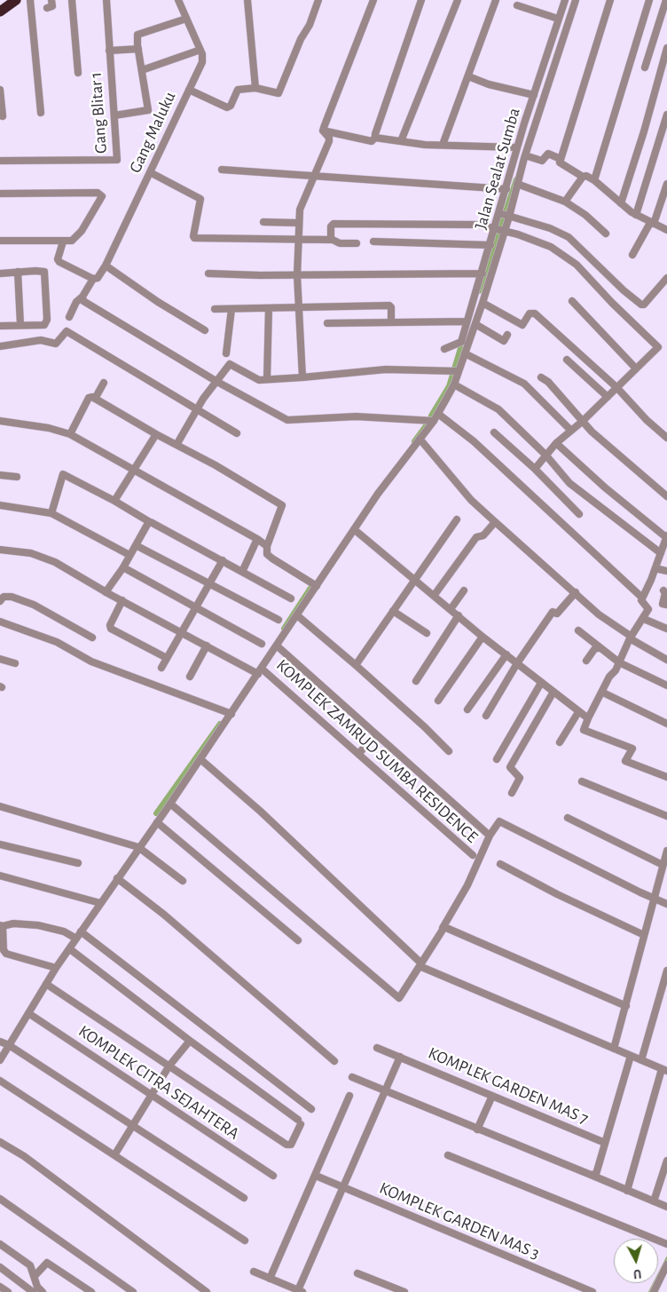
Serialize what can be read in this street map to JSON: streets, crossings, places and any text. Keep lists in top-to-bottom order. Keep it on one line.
{"streets":{"street":["Gang Blitar 1","Gang Maluku","Jalan Sealat Sumba","KOMPLEK ZAMRUD SUMBA RESIDENCE","KOMPLEK CITRA SEJAHTERA","KOMPLEK GARDEN MAS 7","KOMPLEK GARDEN MAS 3"]},"north":"bottom"}
